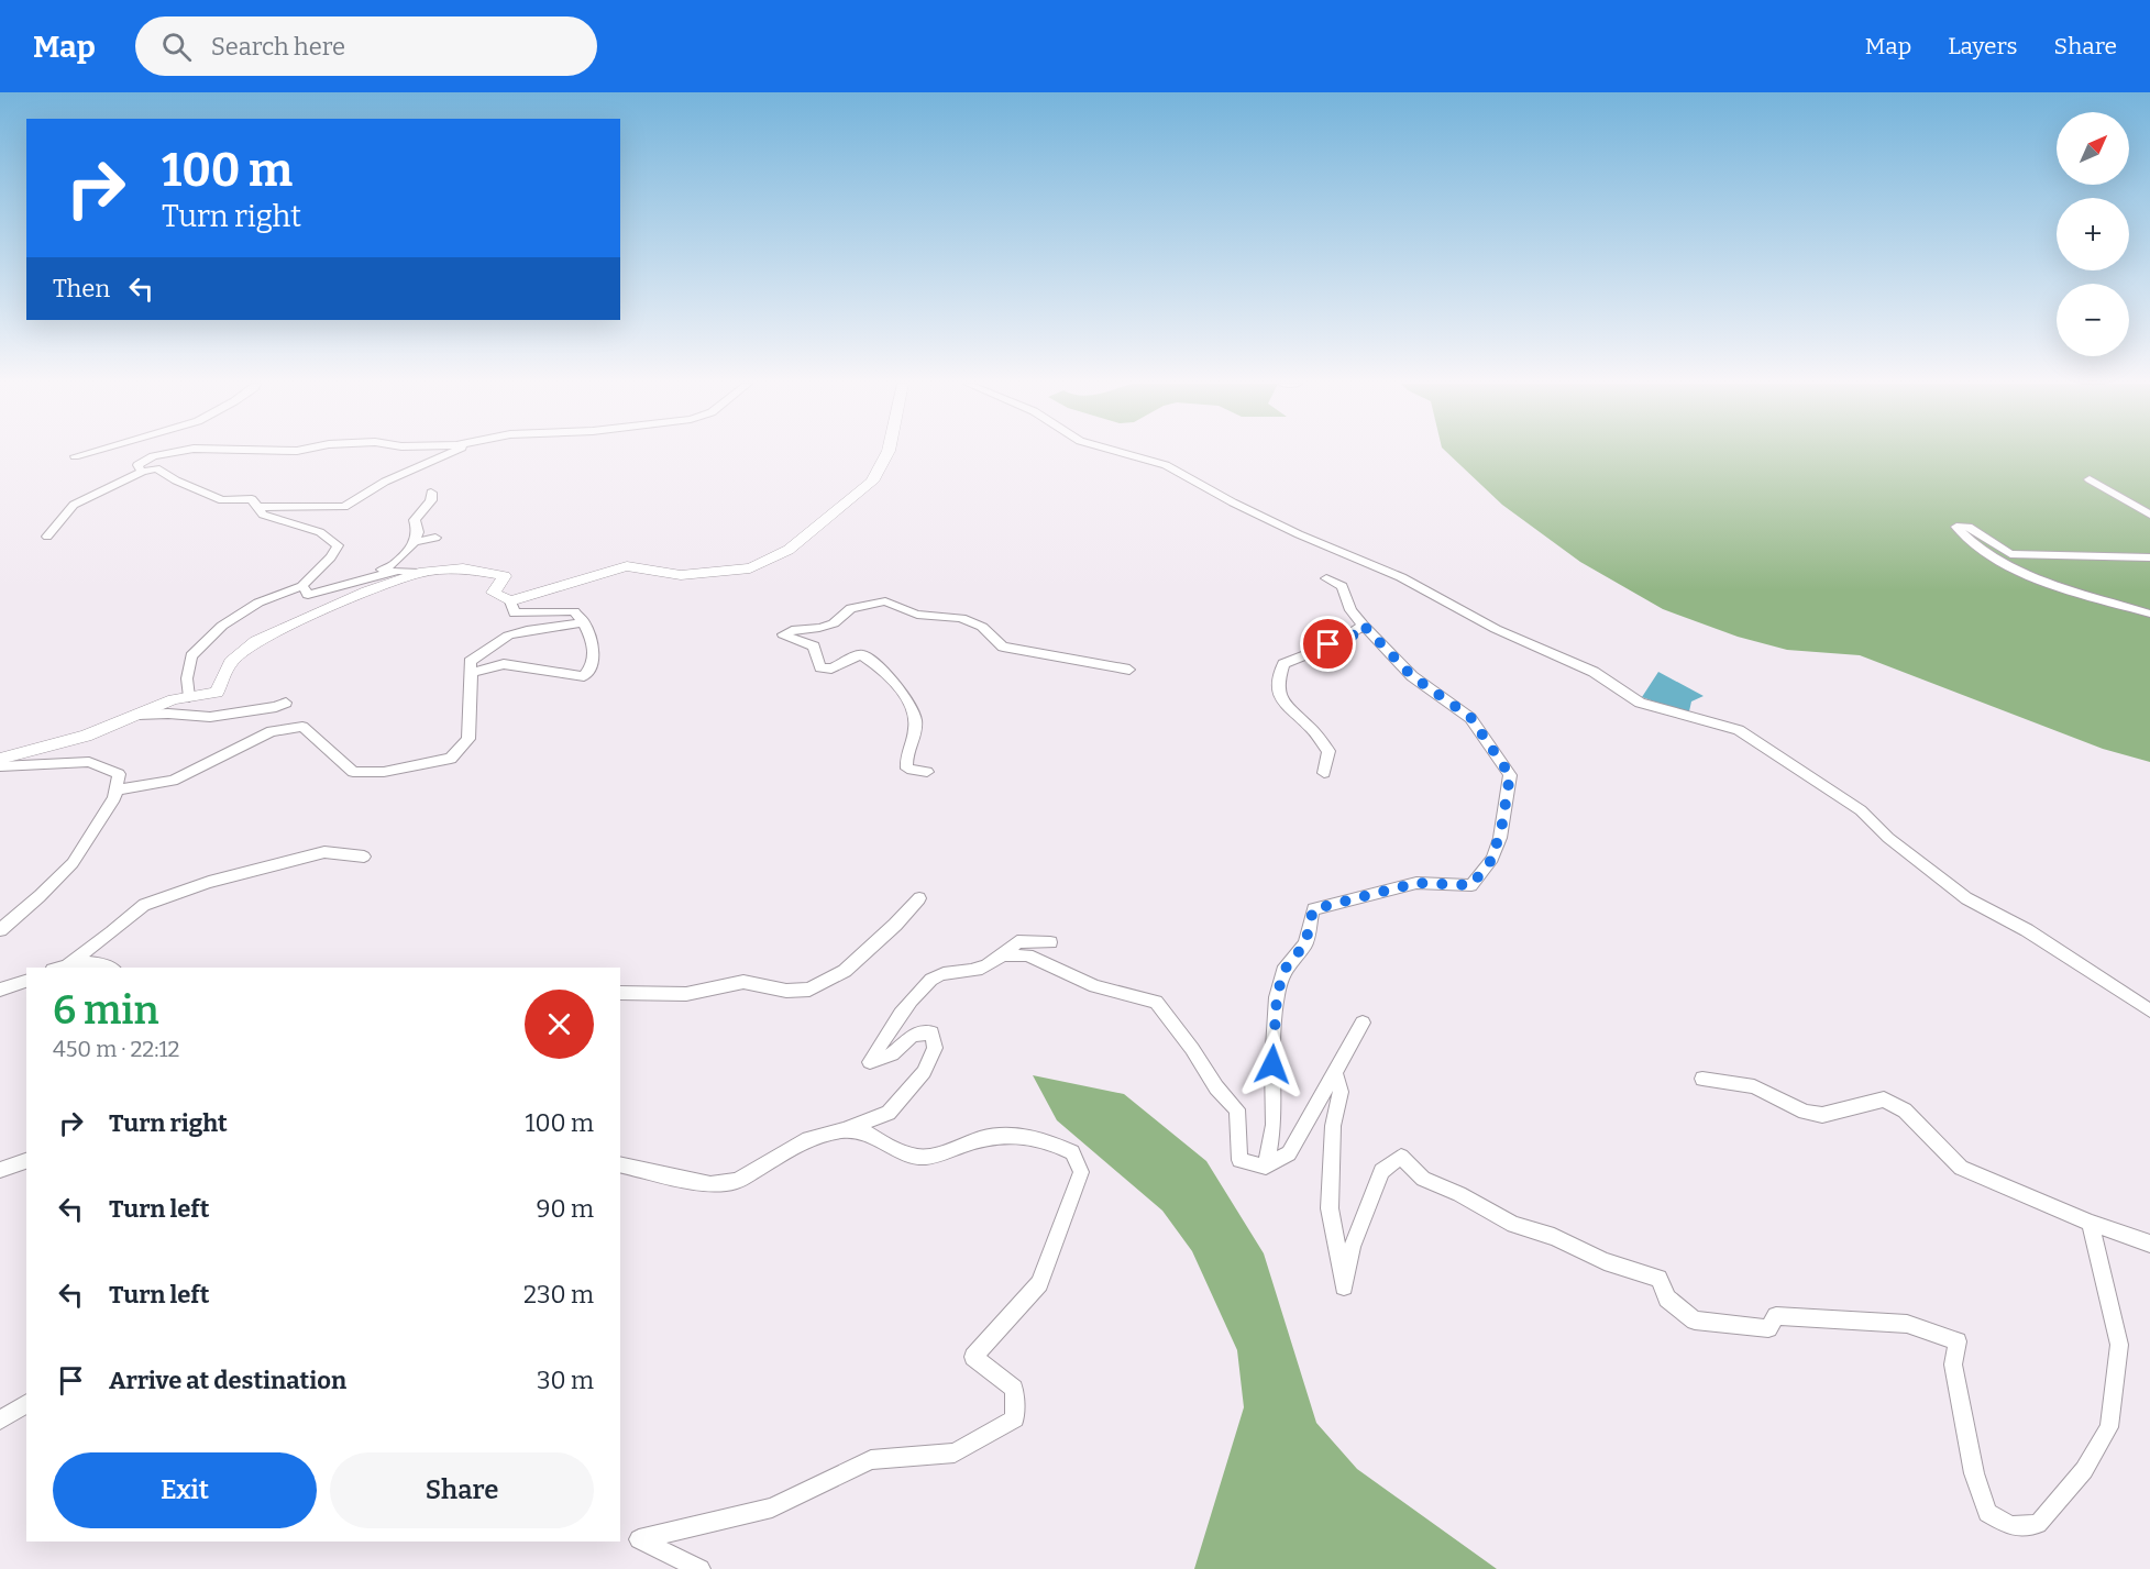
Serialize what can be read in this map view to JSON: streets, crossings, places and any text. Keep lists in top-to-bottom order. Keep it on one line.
{"north":"top right","page":{"header":"Map","search":"Search here","nav":["Map","Layers","Share"],"map_buttons":["+","−"],"turn":["100 m","Turn right"],"then":"Then","heading":["6 min","450 m · 22:12"],"list":[{"name":"Turn right","value":"100 m"},{"name":"Turn left","value":"90 m"},{"name":"Turn left","value":"230 m"},{"name":"Arrive at destination","value":"30 m"}],"buttons":["Exit","Share"]}}
